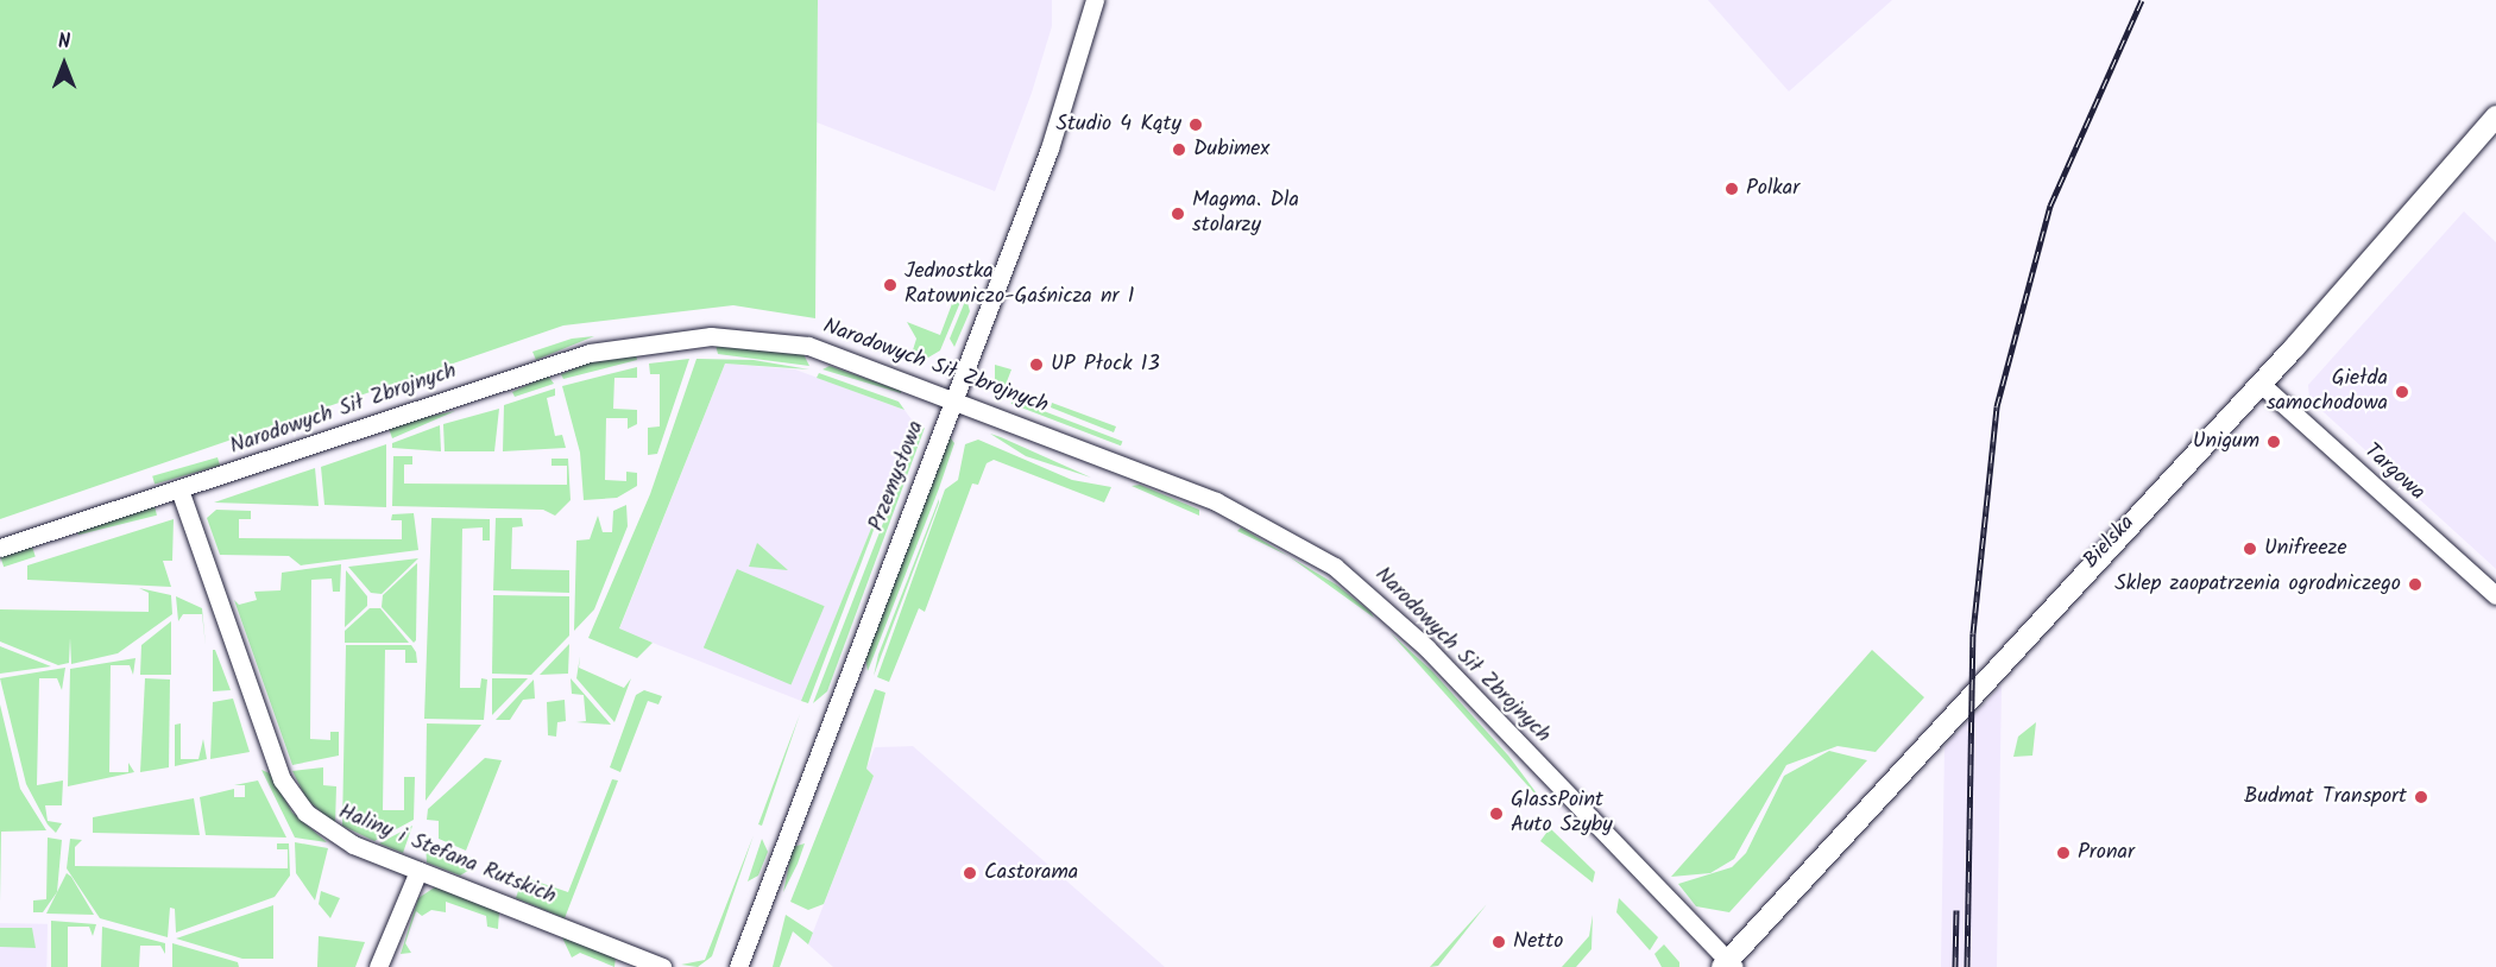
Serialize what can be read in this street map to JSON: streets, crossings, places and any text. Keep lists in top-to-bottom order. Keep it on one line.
{"streets":{"main road":["Bielska"],"street":["Narodowych Sił Zbrojnych","Targowa","Przemysłowa","Haliny i Stefana Rutskich"]},"crossings":[["Narodowych Sił Zbrojnych","Przemysłowa"],["Narodowych Sił Zbrojnych","Bielska"],["Narodowych Sił Zbrojnych","Haliny i Stefana Rutskich"],["Targowa","Bielska"]],"places":["Studio 4 Kąty","Dubimex","Polkar","Magma. Dla stolarzy","Jednostka Ratowniczo-Gaśnicza nr 1","UP Płock 13","Giełda samochodowa","Unigum","Unifreeze","Sklep zaopatrzenia ogrodniczego","Budmat Transport","GlassPoint Auto Szyby","Pronar","Castorama","Netto"],"north":"top"}
